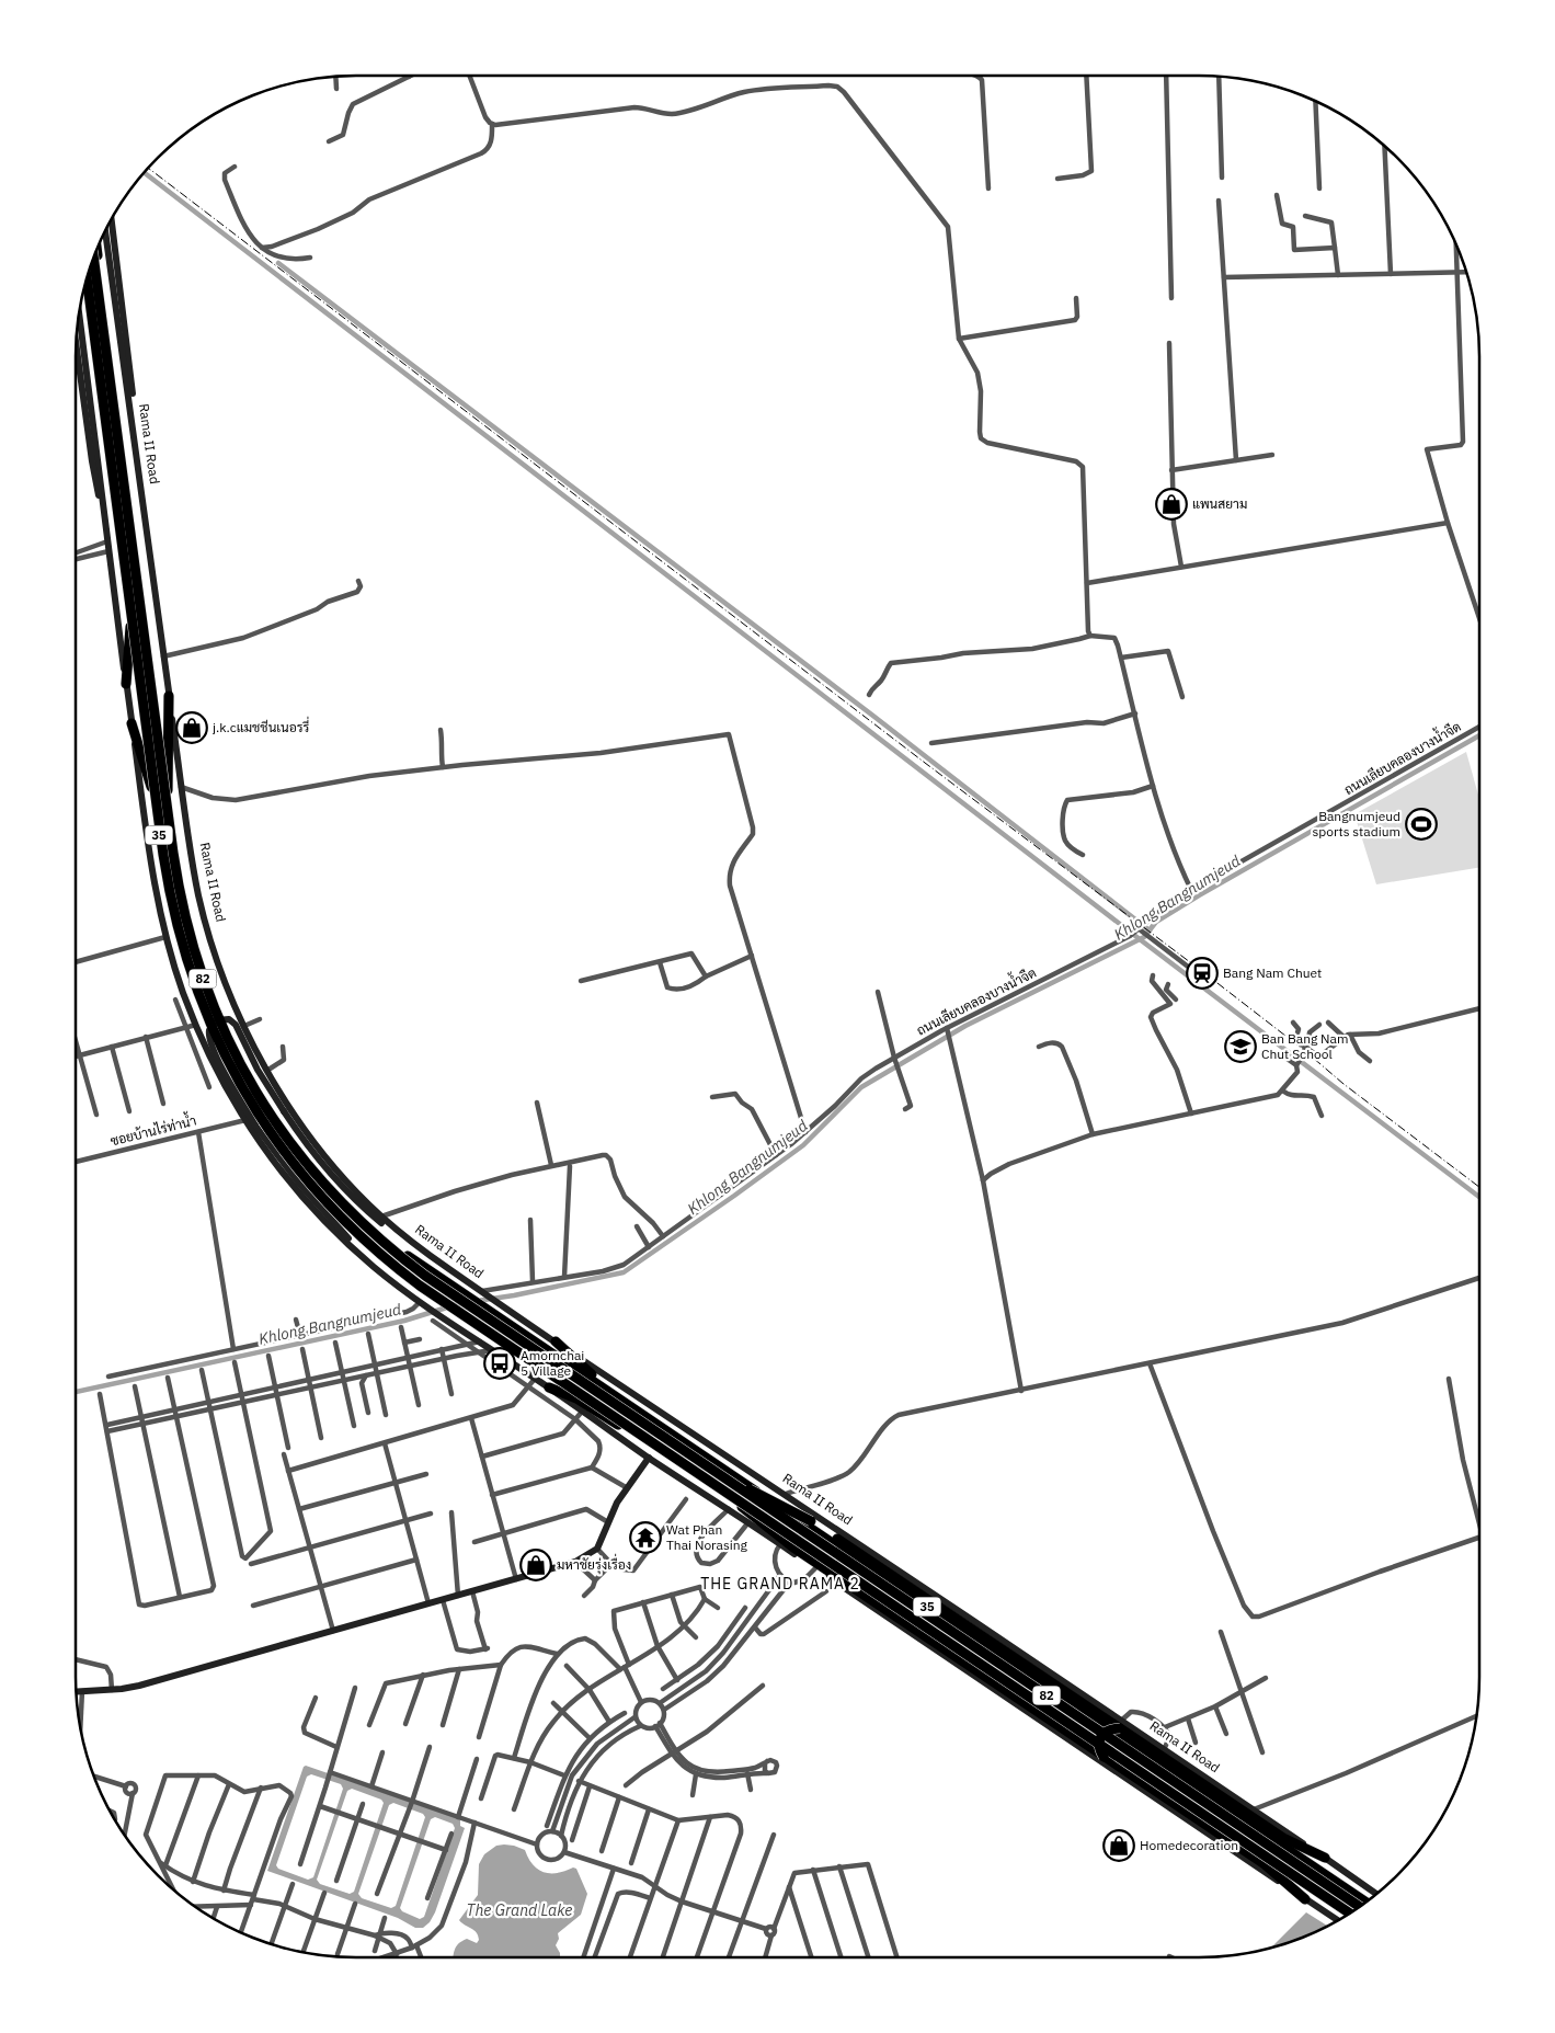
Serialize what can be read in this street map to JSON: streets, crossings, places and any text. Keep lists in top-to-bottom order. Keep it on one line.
{"streets":{"highway":["Rama II Road","35","82"],"street":["ถนนเลียบคลองบางน้ำจืด","ซอยบ้านไร่ท่าน้ำ"]},"crossings":[["Rama II Road","ถนนเลียบคลองบางน้ำจืด"],["35","ซอยบ้านไร่ท่าน้ำ"]],"districts":["THE GRAND RAMA 2"],"water":["Khlong Bangnumjeud","The Grand Lake"],"places":{"shop":["แพนสยาม","j.k.cแมชชีนเนอรรี่","มหาชัยรุ่งเรื่อง","Homedecoration"],"sports":["Bangnumjeud sports stadium"],"station":["Bang Nam Chuet"],"school or university":["Ban Bang Nam Chut School"],"bus stop":["Amornchai 5 Village"],"temple":["Wat Phan Thai Norasing"]}}
